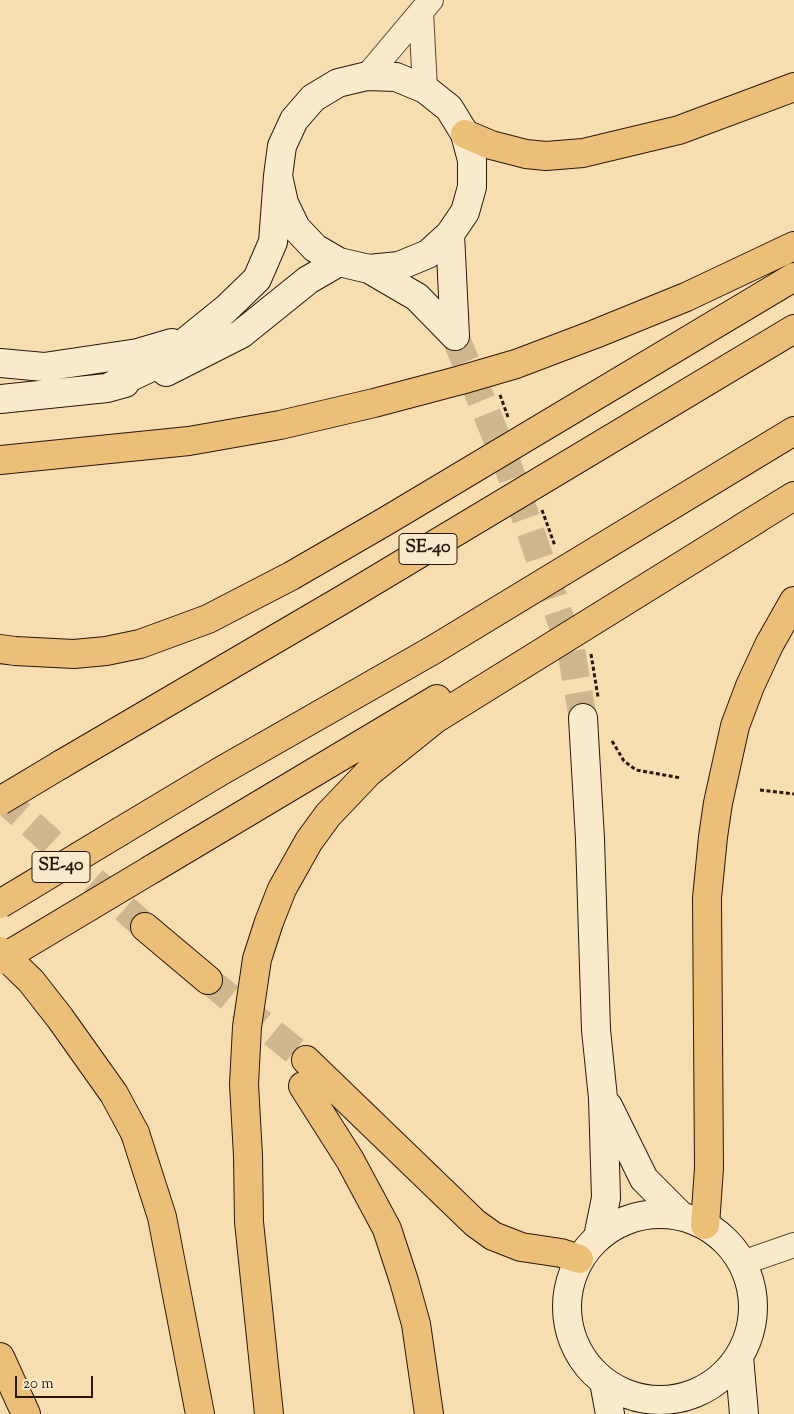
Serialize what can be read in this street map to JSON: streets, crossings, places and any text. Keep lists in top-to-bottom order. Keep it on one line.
{"streets":{"highway":["SE-40"]},"scale_bar":"20 m"}
